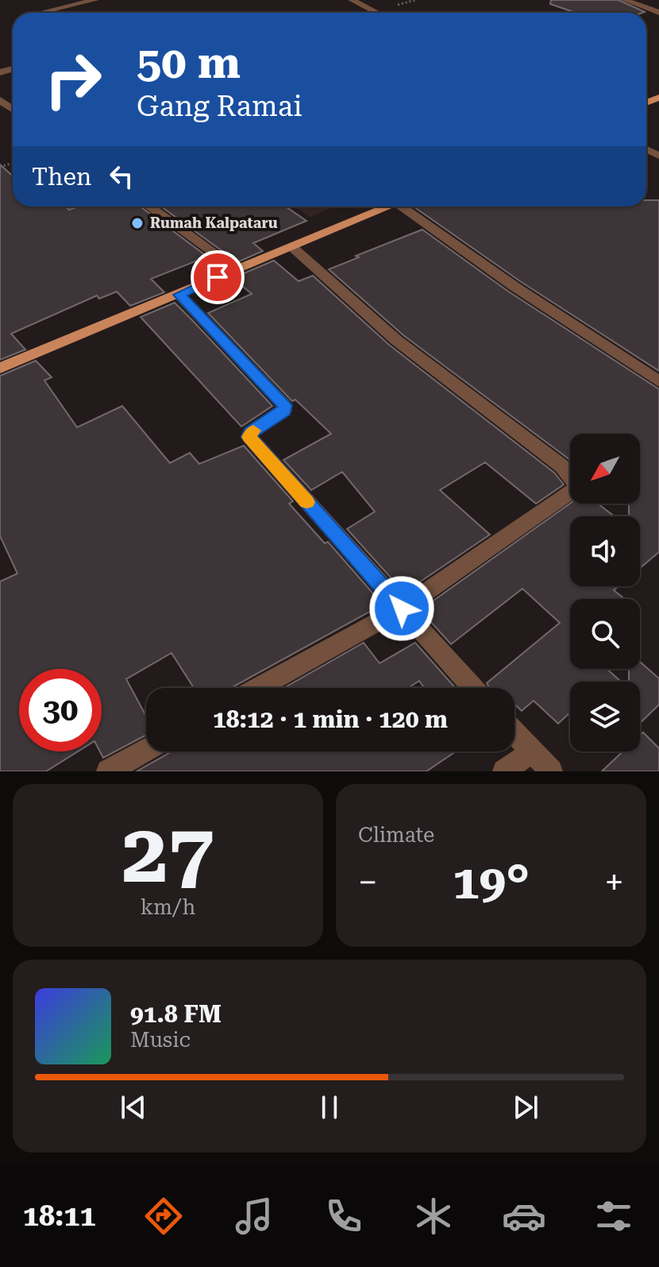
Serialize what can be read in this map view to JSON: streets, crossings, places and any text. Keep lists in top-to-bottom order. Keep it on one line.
{"places":["Rumah Kalpataru"],"north":"bottom left","page":{"turn":["50 m","Gang Ramai"],"then":"Then","limit":"30","trip":"18:12 · 1 min · 120 m","tile":[["27","km/h"],"Climate"],"heat":["−","19°","+"],"song":["91.8 FM","Music"],"tabs":"18:11"}}
